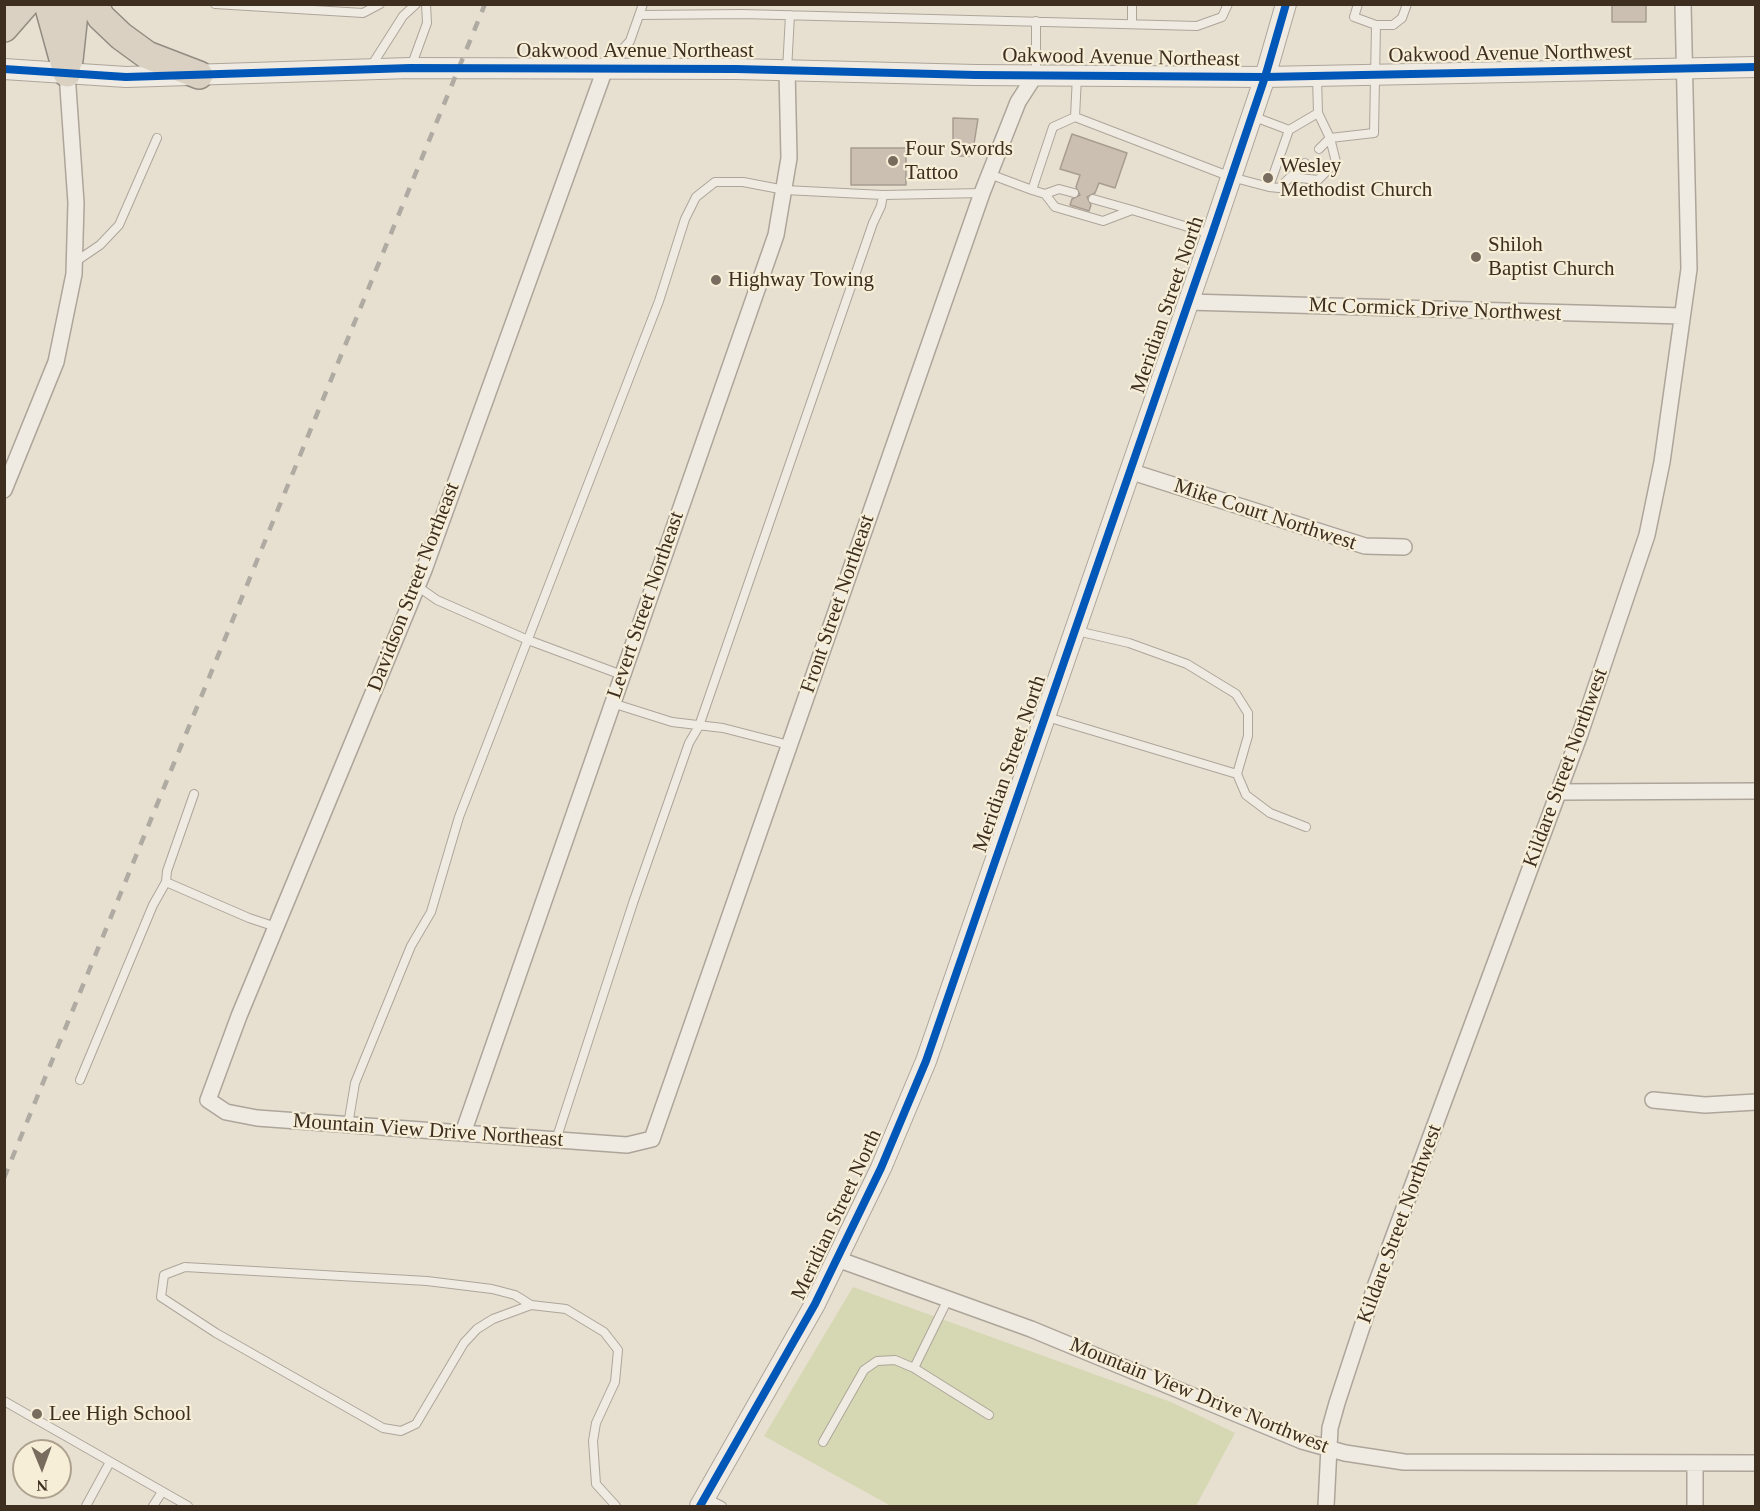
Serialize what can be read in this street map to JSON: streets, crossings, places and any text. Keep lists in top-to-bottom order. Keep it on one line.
{"streets":{"street":["Oakwood Avenue Northeast","Oakwood Avenue Northwest","Meridian Street North","Mc Cormick Drive Northwest","Mike Court Northwest","Davidson Street Northeast","Front Street Northeast","Levert Street Northeast","Kildare Street Northwest","Mountain View Drive Northeast","Mountain View Drive Northwest"]},"crossings":[["Oakwood Avenue Northeast","Oakwood Avenue Northwest"],["Oakwood Avenue Northeast","Meridian Street North"],["Oakwood Avenue Northeast","Davidson Street Northeast"],["Oakwood Avenue Northeast","Front Street Northeast"],["Oakwood Avenue Northeast","Levert Street Northeast"],["Oakwood Avenue Northwest","Meridian Street North"],["Oakwood Avenue Northwest","Kildare Street Northwest"],["Meridian Street North","Mc Cormick Drive Northwest"],["Meridian Street North","Mike Court Northwest"],["Meridian Street North","Mountain View Drive Northwest"],["Mc Cormick Drive Northwest","Kildare Street Northwest"],["Davidson Street Northeast","Mountain View Drive Northeast"],["Front Street Northeast","Mountain View Drive Northeast"],["Levert Street Northeast","Mountain View Drive Northeast"],["Kildare Street Northwest","Mountain View Drive Northwest"]],"places":["Four Swords Tattoo","Wesley Methodist Church","Shiloh Baptist Church","Highway Towing","Lee High School"],"north":"bottom"}
